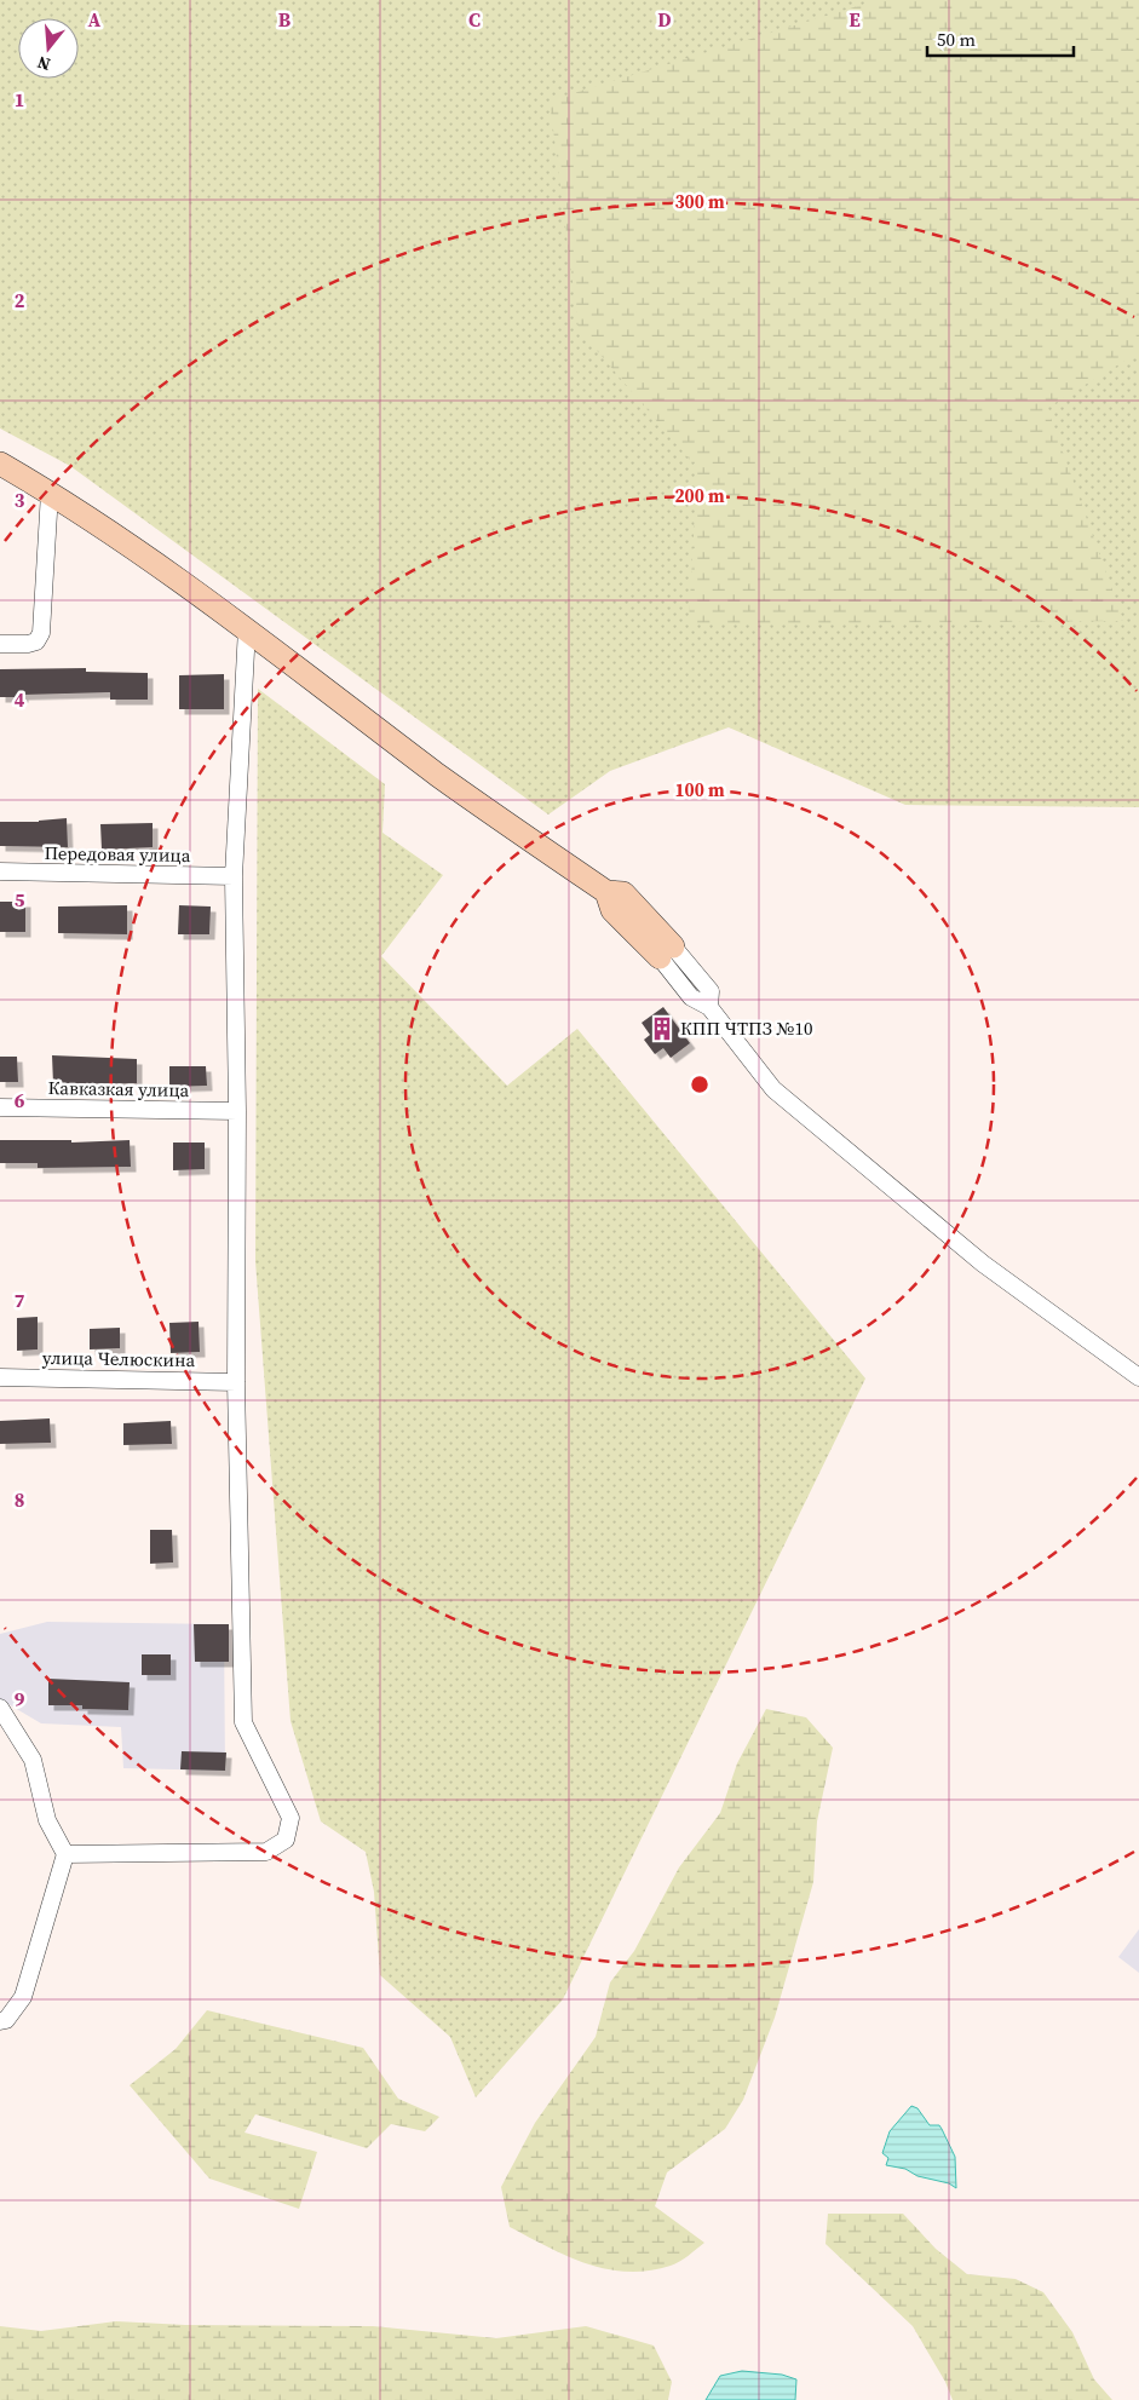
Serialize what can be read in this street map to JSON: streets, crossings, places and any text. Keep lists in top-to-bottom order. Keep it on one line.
{"streets":{"street":["Передовая улица","Кавказкая улица","улица Челюскина"]},"places":{"building":["КПП ЧТПЗ №10"]},"scale_bar":"50 m","north":"bottom","grid":{"columns":["A","B","C","D","E"],"rows":["1","2","3","4","5","6","7","8","9"]},"rings":["300 m","200 m","100 m"]}
